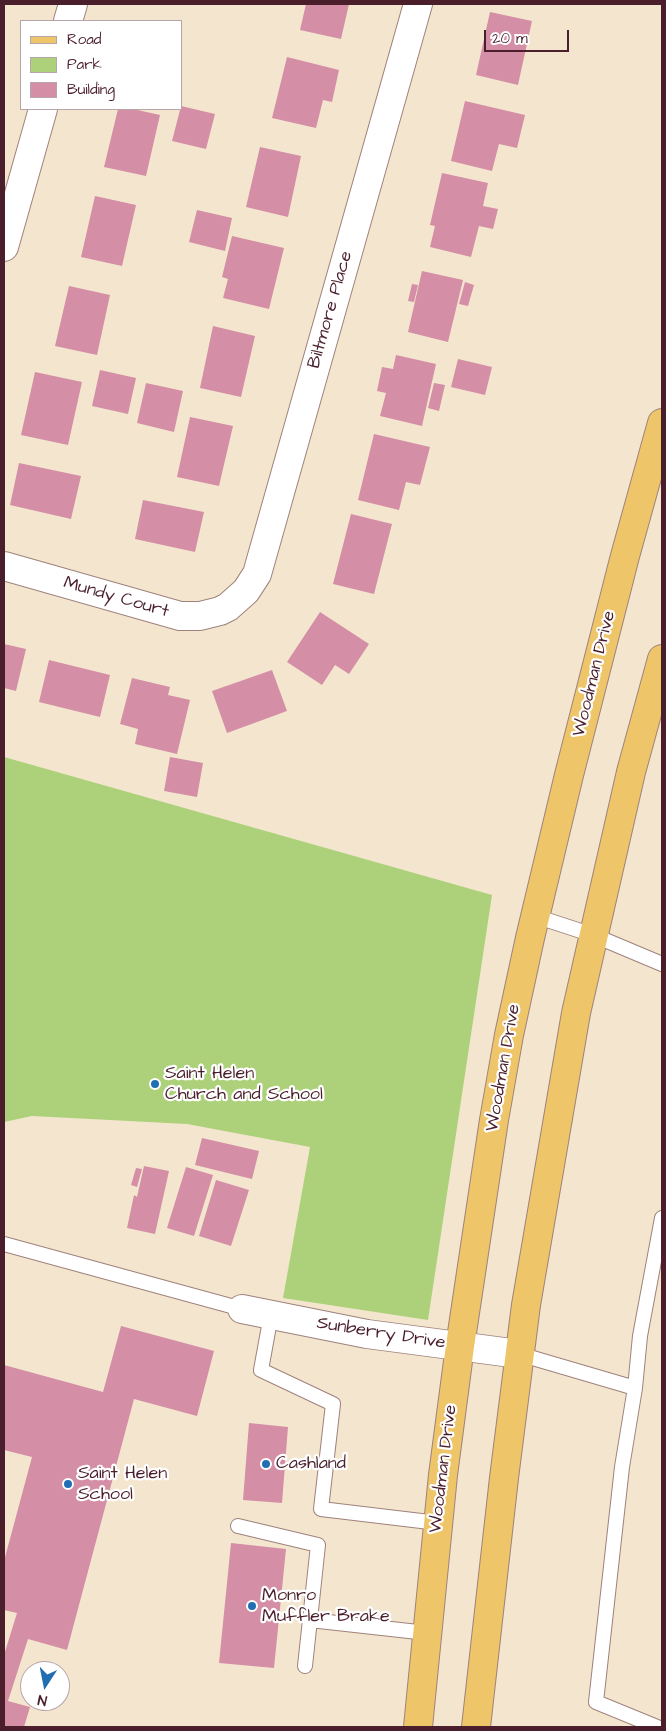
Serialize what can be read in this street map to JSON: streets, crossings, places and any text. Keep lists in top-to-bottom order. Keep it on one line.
{"streets":{"main road":["Woodman Drive"],"street":["Biltmore Place","Mundy Court","Sunberry Drive"]},"crossings":[["Biltmore Place","Mundy Court"],["Woodman Drive","Sunberry Drive"]],"places":["Saint Helen Church and School","Cashland","Saint Helen School","Monro Muffler Brake"],"legend":["Road","Park","Building"],"scale_bar":"20 m","north":"bottom"}
